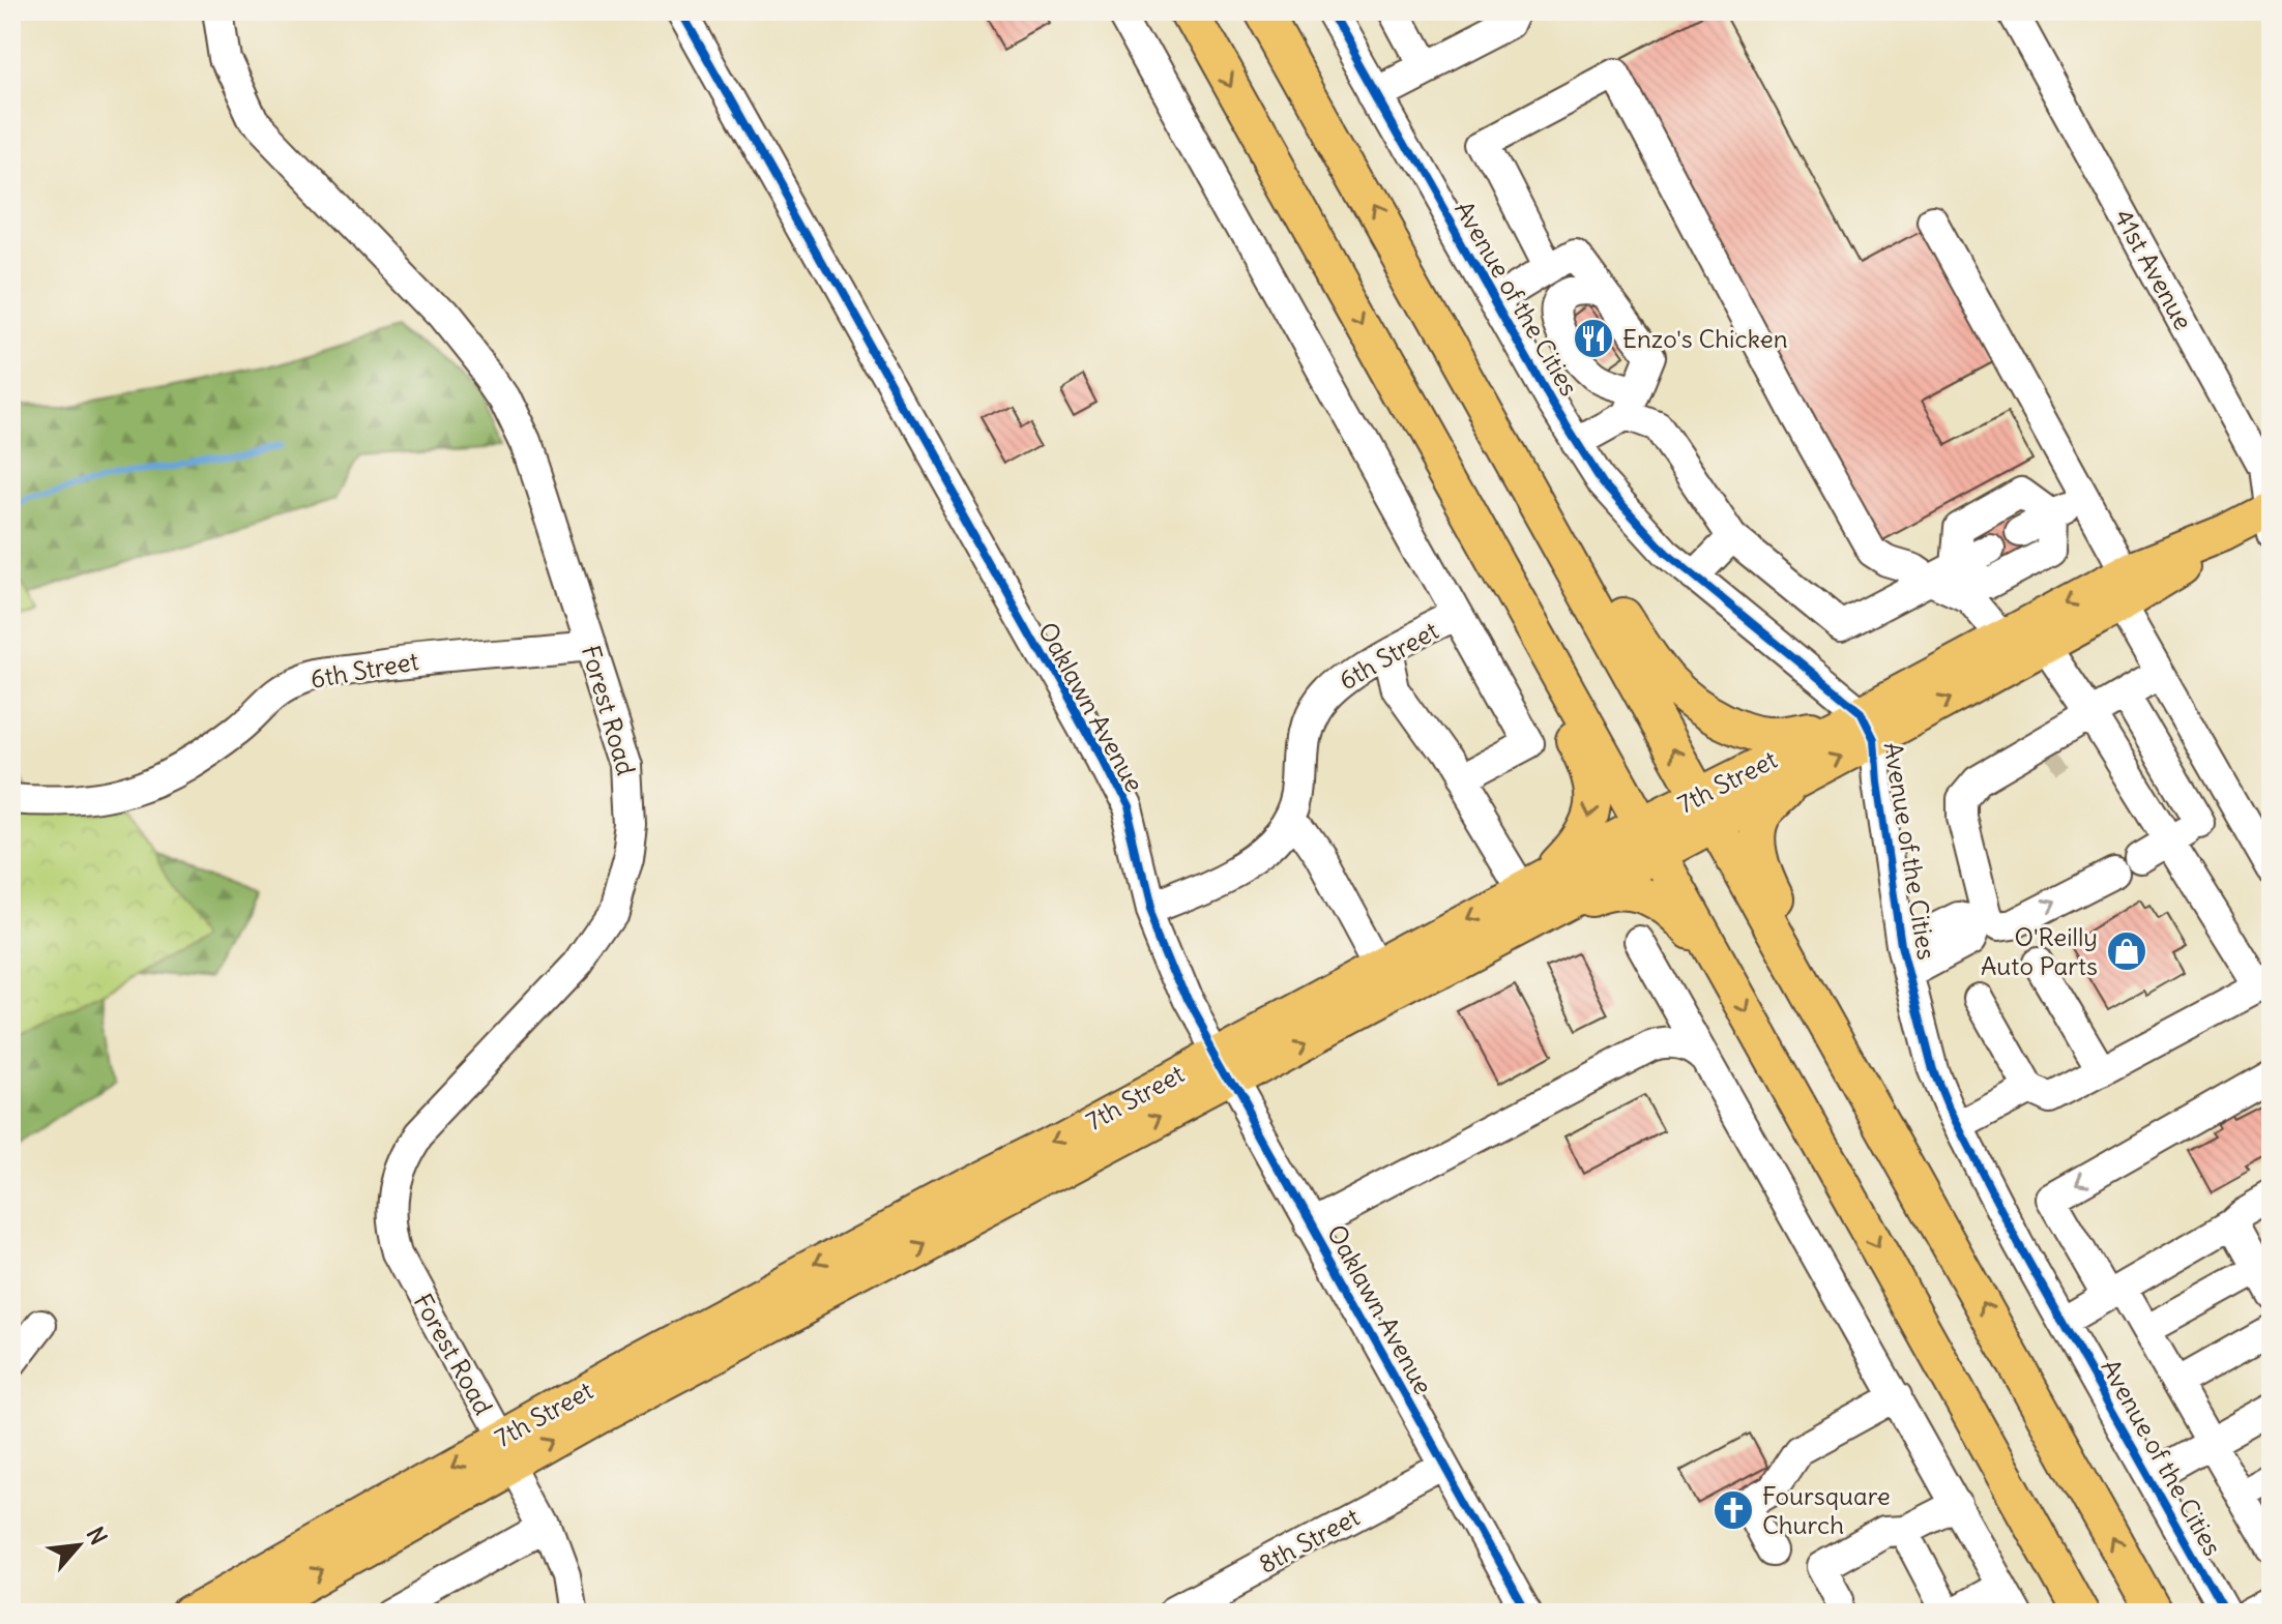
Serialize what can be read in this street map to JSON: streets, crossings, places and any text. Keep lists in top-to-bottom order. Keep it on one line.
{"streets":{"main road":["7th Street"],"street":["41st Avenue","Avenue of the Cities","6th Street","Oaklawn Avenue","Forest Road","8th Street"]},"crossings":[["41st Avenue","7th Street"],["Avenue of the Cities","7th Street"],["6th Street","Oaklawn Avenue"],["6th Street","Forest Road"],["Oaklawn Avenue","7th Street"],["Oaklawn Avenue","8th Street"],["Forest Road","7th Street"]],"places":{"restaurant":["Enzo's Chicken"],"shop":["O'Reilly Auto Parts"],"church":["Foursquare Church"]},"north":"top right"}
